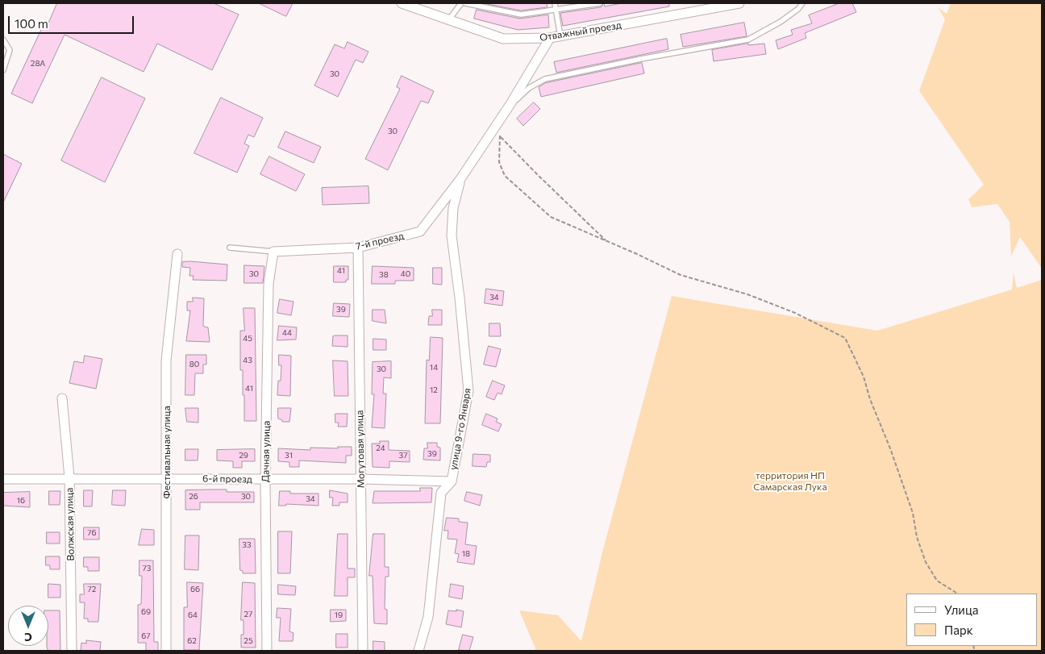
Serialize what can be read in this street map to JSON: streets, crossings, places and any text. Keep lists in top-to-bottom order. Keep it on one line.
{"streets":{"street":["Отважный проезд","7-й проезд","улица 9-го Января","Могутовая улица","Дачная улица","Фестивальная улица","6-й проезд","Волжская улица"]},"crossings":[["Отважный проезд","7-й проезд"],["7-й проезд","улица 9-го Января"],["7-й проезд","Могутовая улица"],["7-й проезд","Дачная улица"],["улица 9-го Января","6-й проезд"],["Могутовая улица","6-й проезд"],["Дачная улица","6-й проезд"],["Фестивальная улица","6-й проезд"],["6-й проезд","Волжская улица"]],"parks":["территория НП Самарская Лука"],"house_numbers":["28А","30","30","41","30","40","38","34","39","44","45","43","80","14","30","41","12","24","39","29","31","37","26","30","34","16","76","33","18","73","72","66","69","27","64","19","67","62","25"],"legend":["Улица","Парк"],"scale_bar":"100 m","north":"bottom"}
